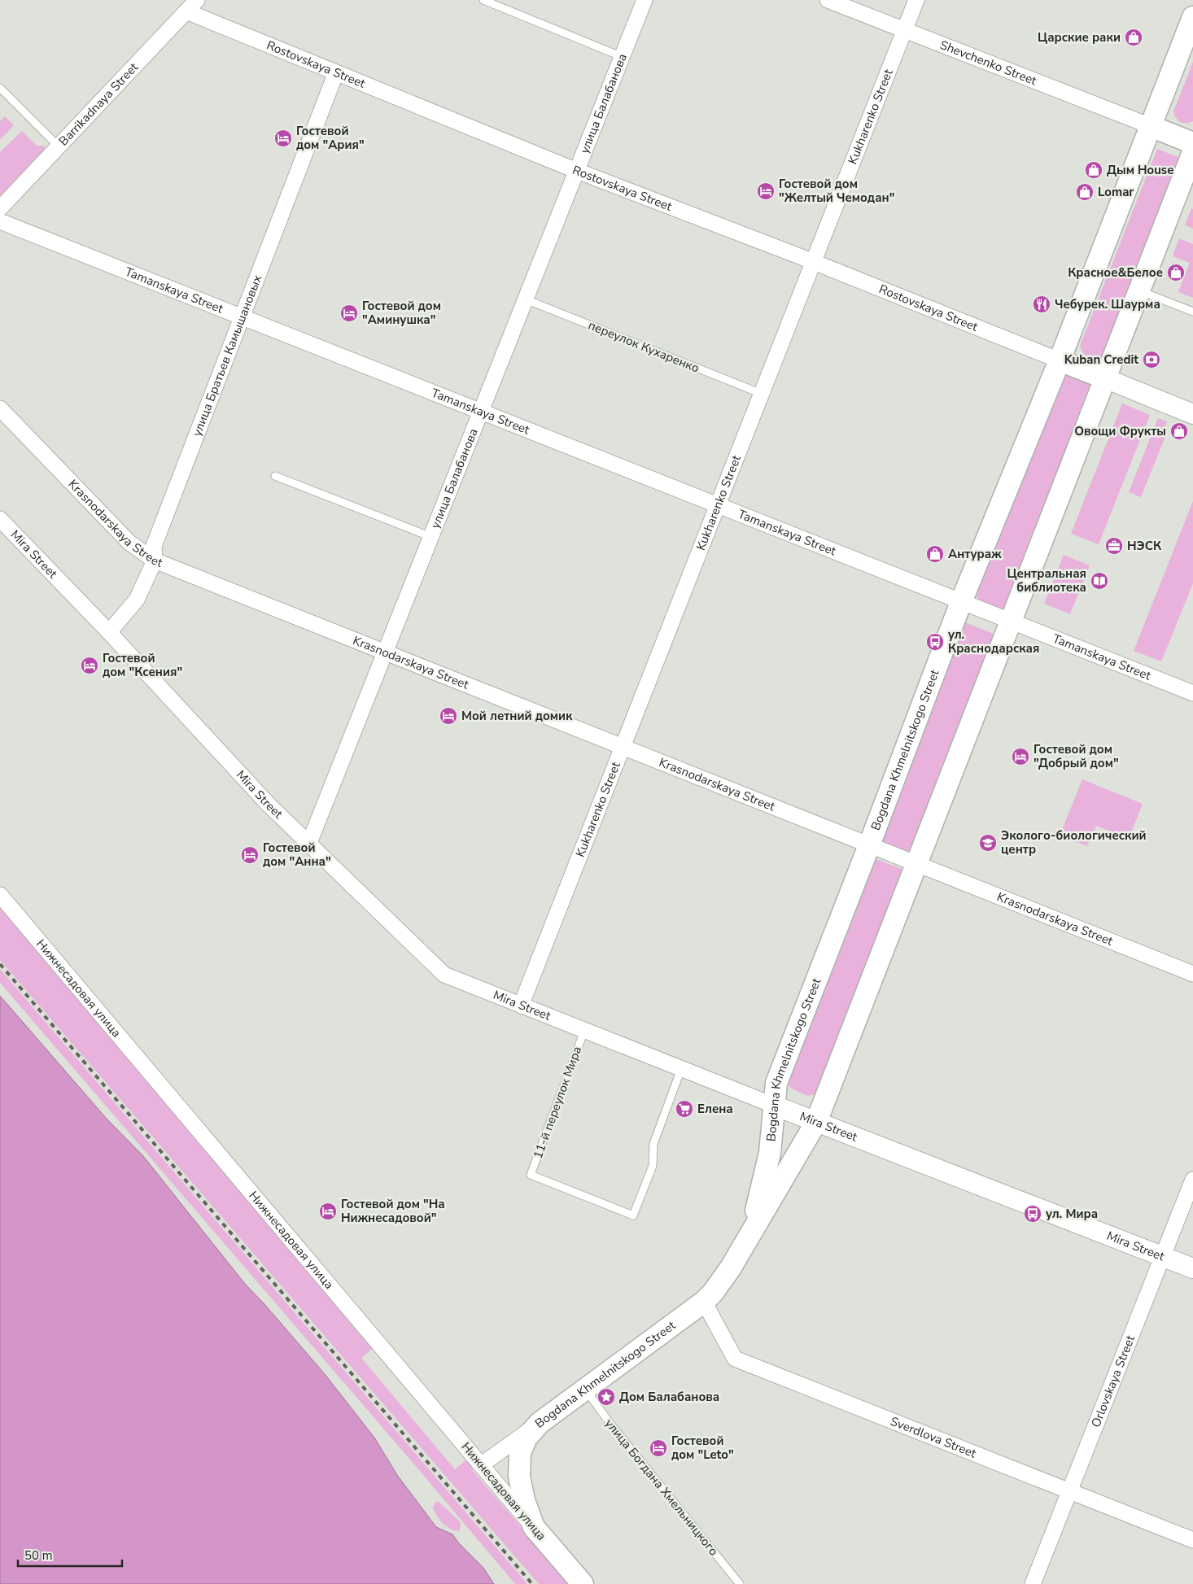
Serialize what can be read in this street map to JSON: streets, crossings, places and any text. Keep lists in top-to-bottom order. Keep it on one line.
{"streets":{"main road":["Bogdana Khmelnitskogo Street","Нижнесадовая улица"],"street":["Shevchenko Street","Rostovskaya Street","Barrikadnaya Street","улица Балабанова","Kukharenko Street","Tamanskaya Street","улица Братьев Камышановых","Krasnodarskaya Street","Mira Street","Orlovskaya Street","Sverdlova Street"],"lane":["переулок Кухаренко","11-й переулок Мира","улица Богдана Хмельницкого"]},"crossings":[["Shevchenko Street","Kukharenko Street"],["Shevchenko Street","Bogdana Khmelnitskogo Street"],["Rostovskaya Street","Barrikadnaya Street"],["Rostovskaya Street","улица Балабанова"],["Rostovskaya Street","Kukharenko Street"],["Rostovskaya Street","улица Братьев Камышановых"],["Rostovskaya Street","Bogdana Khmelnitskogo Street"],["улица Балабанова","Tamanskaya Street"],["улица Балабанова","переулок Кухаренко"],["улица Балабанова","Krasnodarskaya Street"],["улица Балабанова","Mira Street"],["Kukharenko Street","Tamanskaya Street"],["Kukharenko Street","переулок Кухаренко"],["Kukharenko Street","Krasnodarskaya Street"],["Kukharenko Street","Mira Street"],["Tamanskaya Street","улица Братьев Камышановых"],["Tamanskaya Street","Bogdana Khmelnitskogo Street"],["улица Братьев Камышановых","Krasnodarskaya Street"],["улица Братьев Камышановых","Mira Street"],["Krasnodarskaya Street","Bogdana Khmelnitskogo Street"],["Mira Street","Bogdana Khmelnitskogo Street"],["Mira Street","11-й переулок Мира"],["Mira Street","Orlovskaya Street"],["Bogdana Khmelnitskogo Street","Нижнесадовая улица"],["Bogdana Khmelnitskogo Street","Sverdlova Street"],["Bogdana Khmelnitskogo Street","улица Богдана Хмельницкого"],["Orlovskaya Street","Sverdlova Street"]],"places":{"shop":["Царские раки","Дым House","Lomar","Красное&Белое","Овощи Фрукты","Антураж"],"hotel":["Гостевой дом \"Ария\"","Гостевой дом \"Желтый Чемодан\"","Гостевой дом \"Аминушка\"","Гостевой дом \"Ксения\"","Мой летний домик","Гостевой дом \"Добрый дом\"","Гостевой дом \"Анна\"","Гостевой дом \"На Нижнесадовой\"","Гостевой дом \"Leto\""],"restaurant":["Чебурек. Шаурма"],"bank":["Kuban Credit"],"office":["НЭСК"],"library":["Центральная библиотека"],"bus stop":["ул. Краснодарская","ул. Мира"],"school or university":["Эколого-биологический центр"],"supermarket":["Елена"],"place":["Дом Балабанова"]},"scale_bar":"50 m"}
